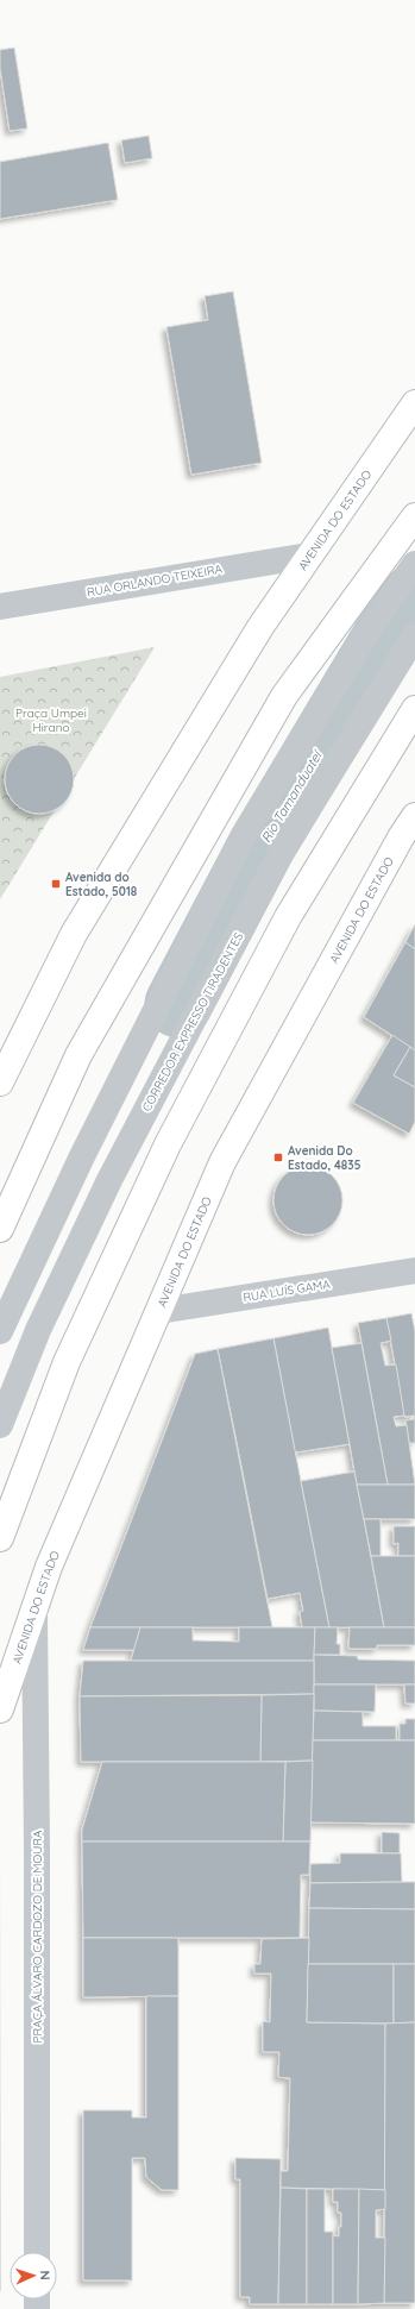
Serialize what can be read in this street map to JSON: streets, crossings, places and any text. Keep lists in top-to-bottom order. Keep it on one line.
{"streets":{"main road":["AVENIDA DO ESTADO"],"street":["RUA ORLANDO TEIXEIRA","CORREDOR EXPRESSO TIRADENTES","RUA LUÍS GAMA","PRAÇA ÁLVARO CARDOZO DE MOURA"]},"crossings":[["AVENIDA DO ESTADO","RUA ORLANDO TEIXEIRA"],["AVENIDA DO ESTADO","RUA LUÍS GAMA"],["AVENIDA DO ESTADO","PRAÇA ÁLVARO CARDOZO DE MOURA"]],"water":["Rio Tamanduateí"],"parks":["Praça Umpei Hirano"],"places":{"transit":["Avenida do Estado, 5018","Avenida Do Estado, 4835"]},"north":"right"}
